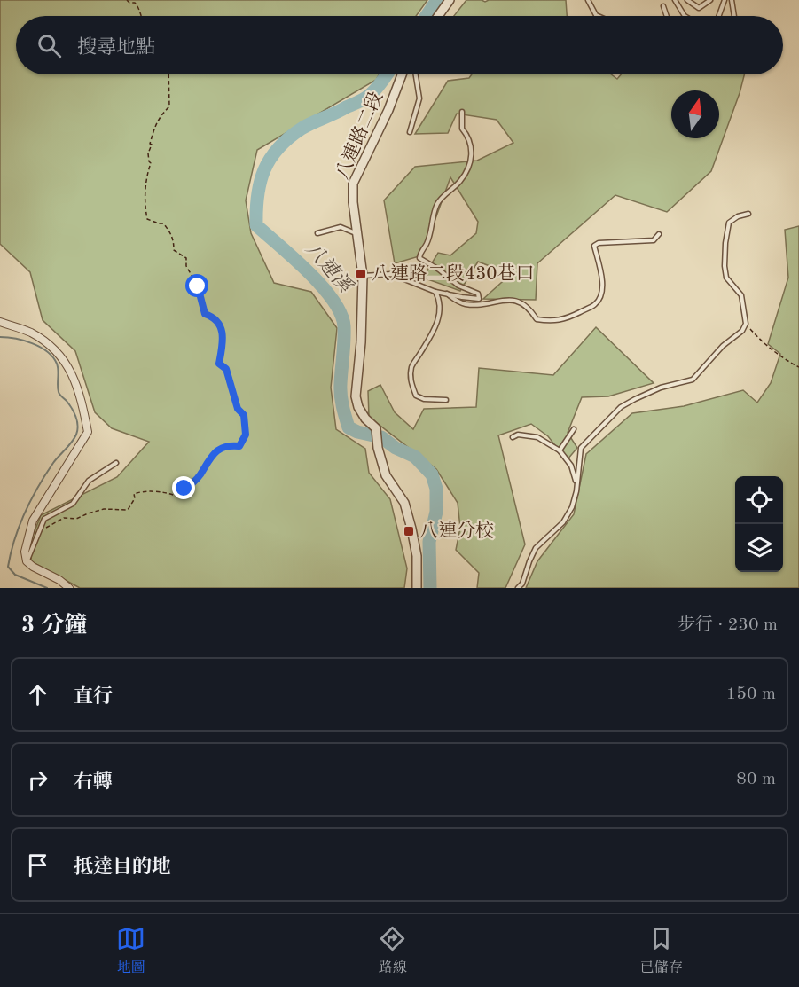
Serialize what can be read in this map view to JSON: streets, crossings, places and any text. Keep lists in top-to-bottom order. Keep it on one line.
{"streets":{"street":["八連路二段"]},"water":["八連溪"],"places":{"transit":["八連路二段430巷口","八連分校"]},"north":"top","page":{"search":"搜尋地點","heading":["3 分鐘","步行 · 230 m"],"list":[["直行","150 m"],["右轉","80 m"],"抵達目的地"],"nav":["地圖","路線","已儲存"]}}
